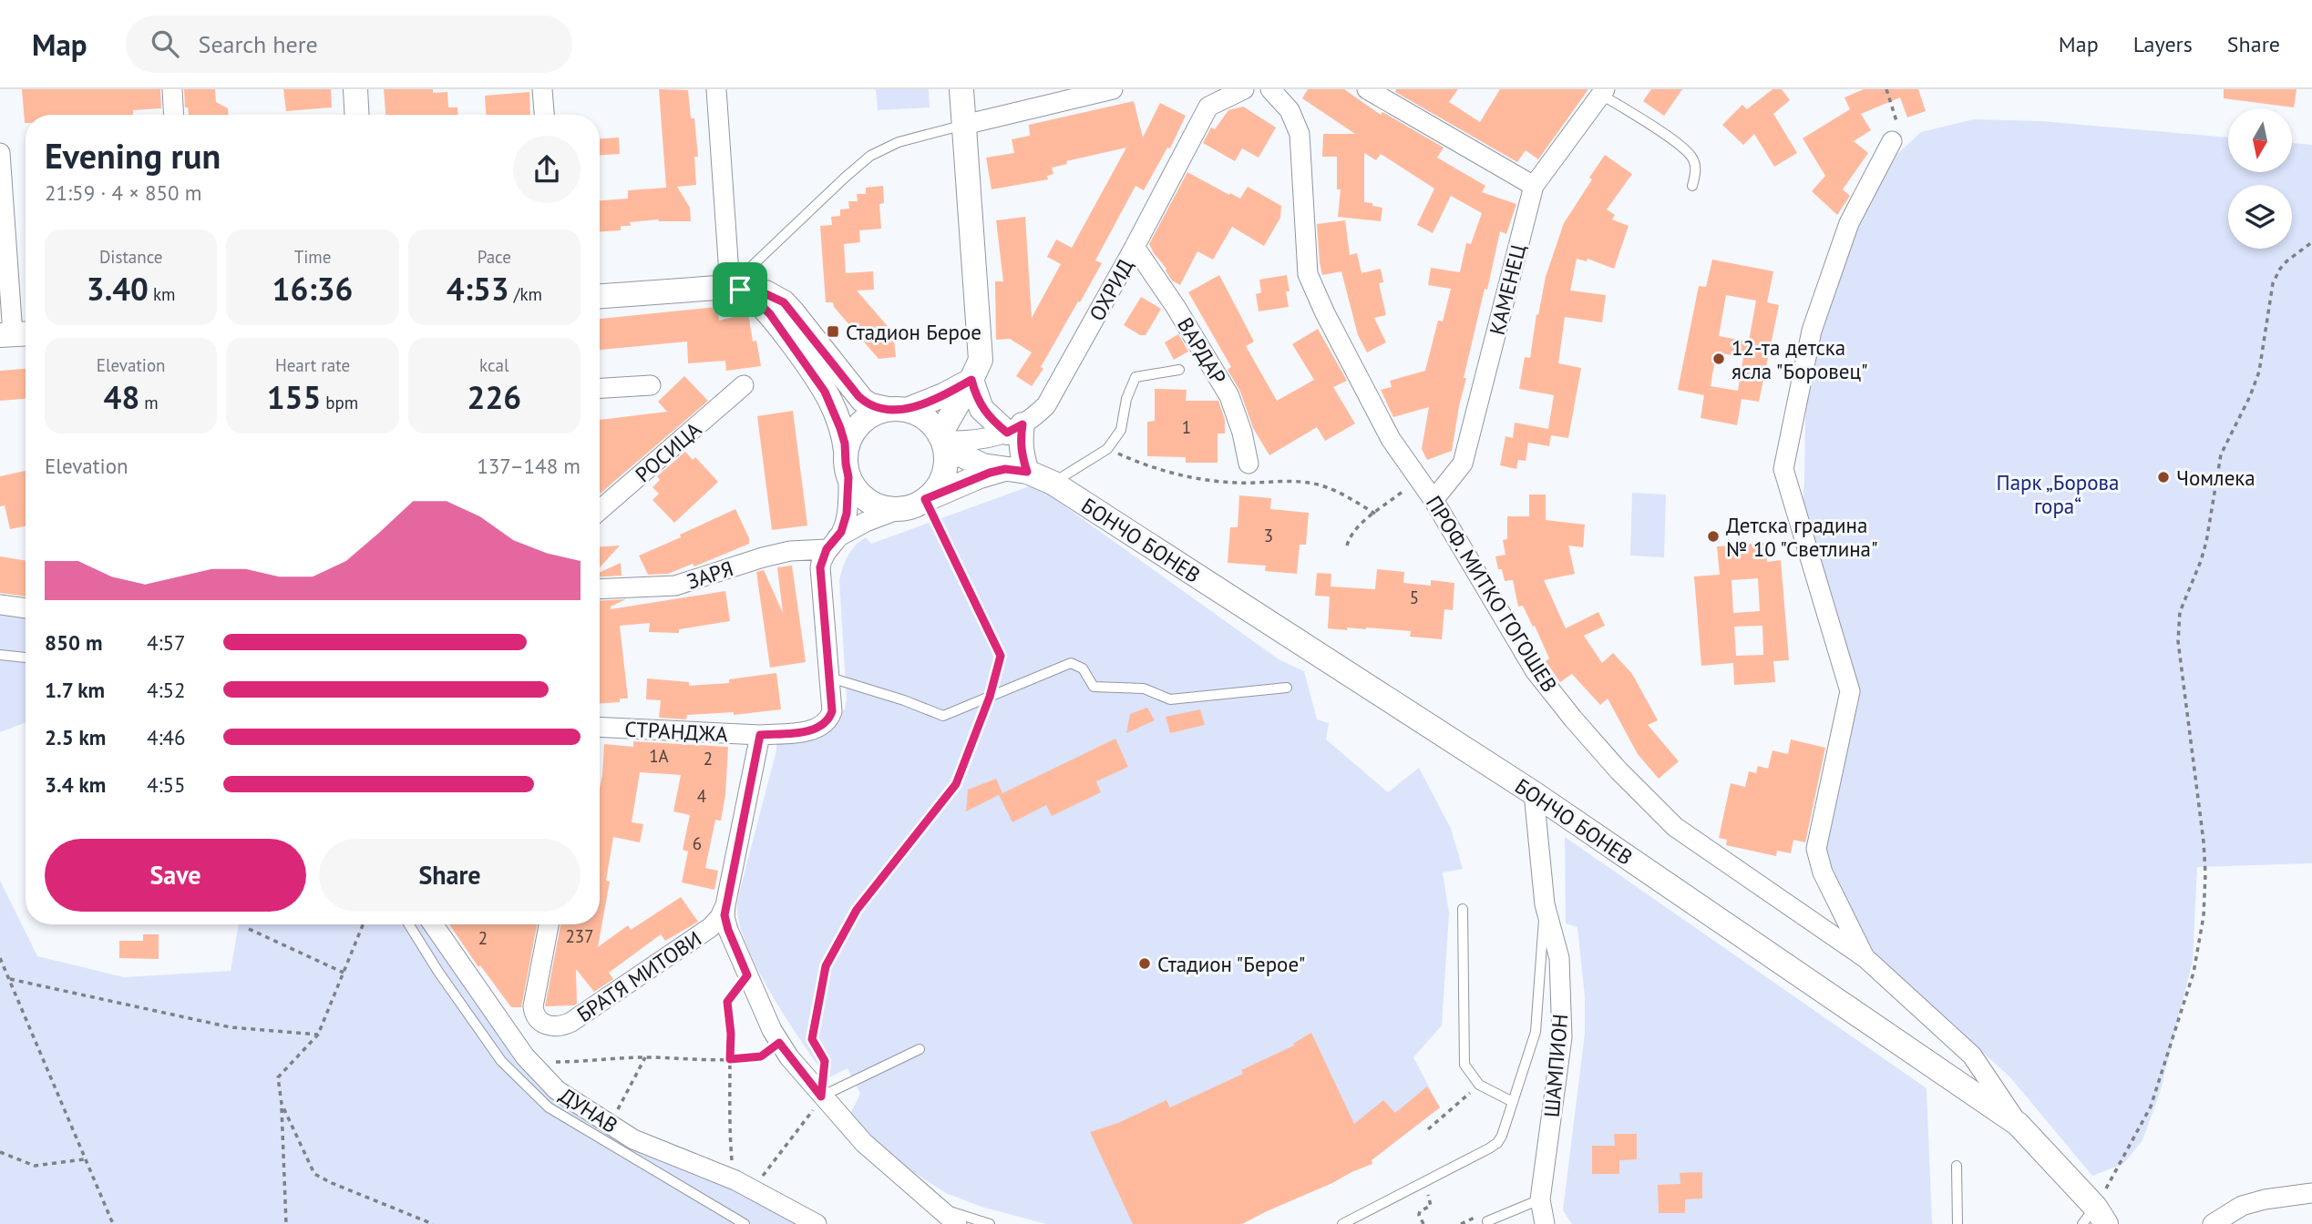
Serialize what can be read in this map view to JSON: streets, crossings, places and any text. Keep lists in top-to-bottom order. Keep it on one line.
{"streets":{"street":["ОХРИД","КАМЕНЕЦ","ВАРДАР","РОСИЦА","БОНЧО БОНЕВ","ЗАРЯ","ПРОФ. МИТКО ГОГОШЕВ","СТРАНДЖА","БРАТЯ МИТОВИ","ШАМПИОН","ДУНАВ"]},"crossings":[["ОХРИД","ВАРДАР"],["ОХРИД","БОНЧО БОНЕВ"],["КАМЕНЕЦ","ПРОФ. МИТКО ГОГОШЕВ"],["БОНЧО БОНЕВ","ПРОФ. МИТКО ГОГОШЕВ"],["БОНЧО БОНЕВ","ШАМПИОН"],["СТРАНДЖА","БРАТЯ МИТОВИ"]],"parks":["Парк „Борова гора“"],"places":{"transit":["Стадион Берое"],"other":["12-та детска ясла \"Боровец\"","Чомлека","Детска градина № 10 \"Светлина\"","Стадион \"Берое\""]},"house_numbers":["1","3","5","1А","2","4","6","237","2"],"north":"bottom","page":{"header":"Map","search":"Search here","nav":["Map","Layers","Share"],"heading":["Evening run","21:59 · 4 × 850 m"],"stats":[["Distance","3.40 km"],["Time","16:36"],["Pace","4:53 /km"],["Elevation","48 m"],["Heart rate","155 bpm"],["kcal","226"]],"chart":["Elevation","137–148 m"],"list":[{"name":"850 m","note":"4:57"},{"name":"1.7 km","note":"4:52"},{"name":"2.5 km","note":"4:46"},{"name":"3.4 km","note":"4:55"}],"buttons":["Save","Share"]}}
